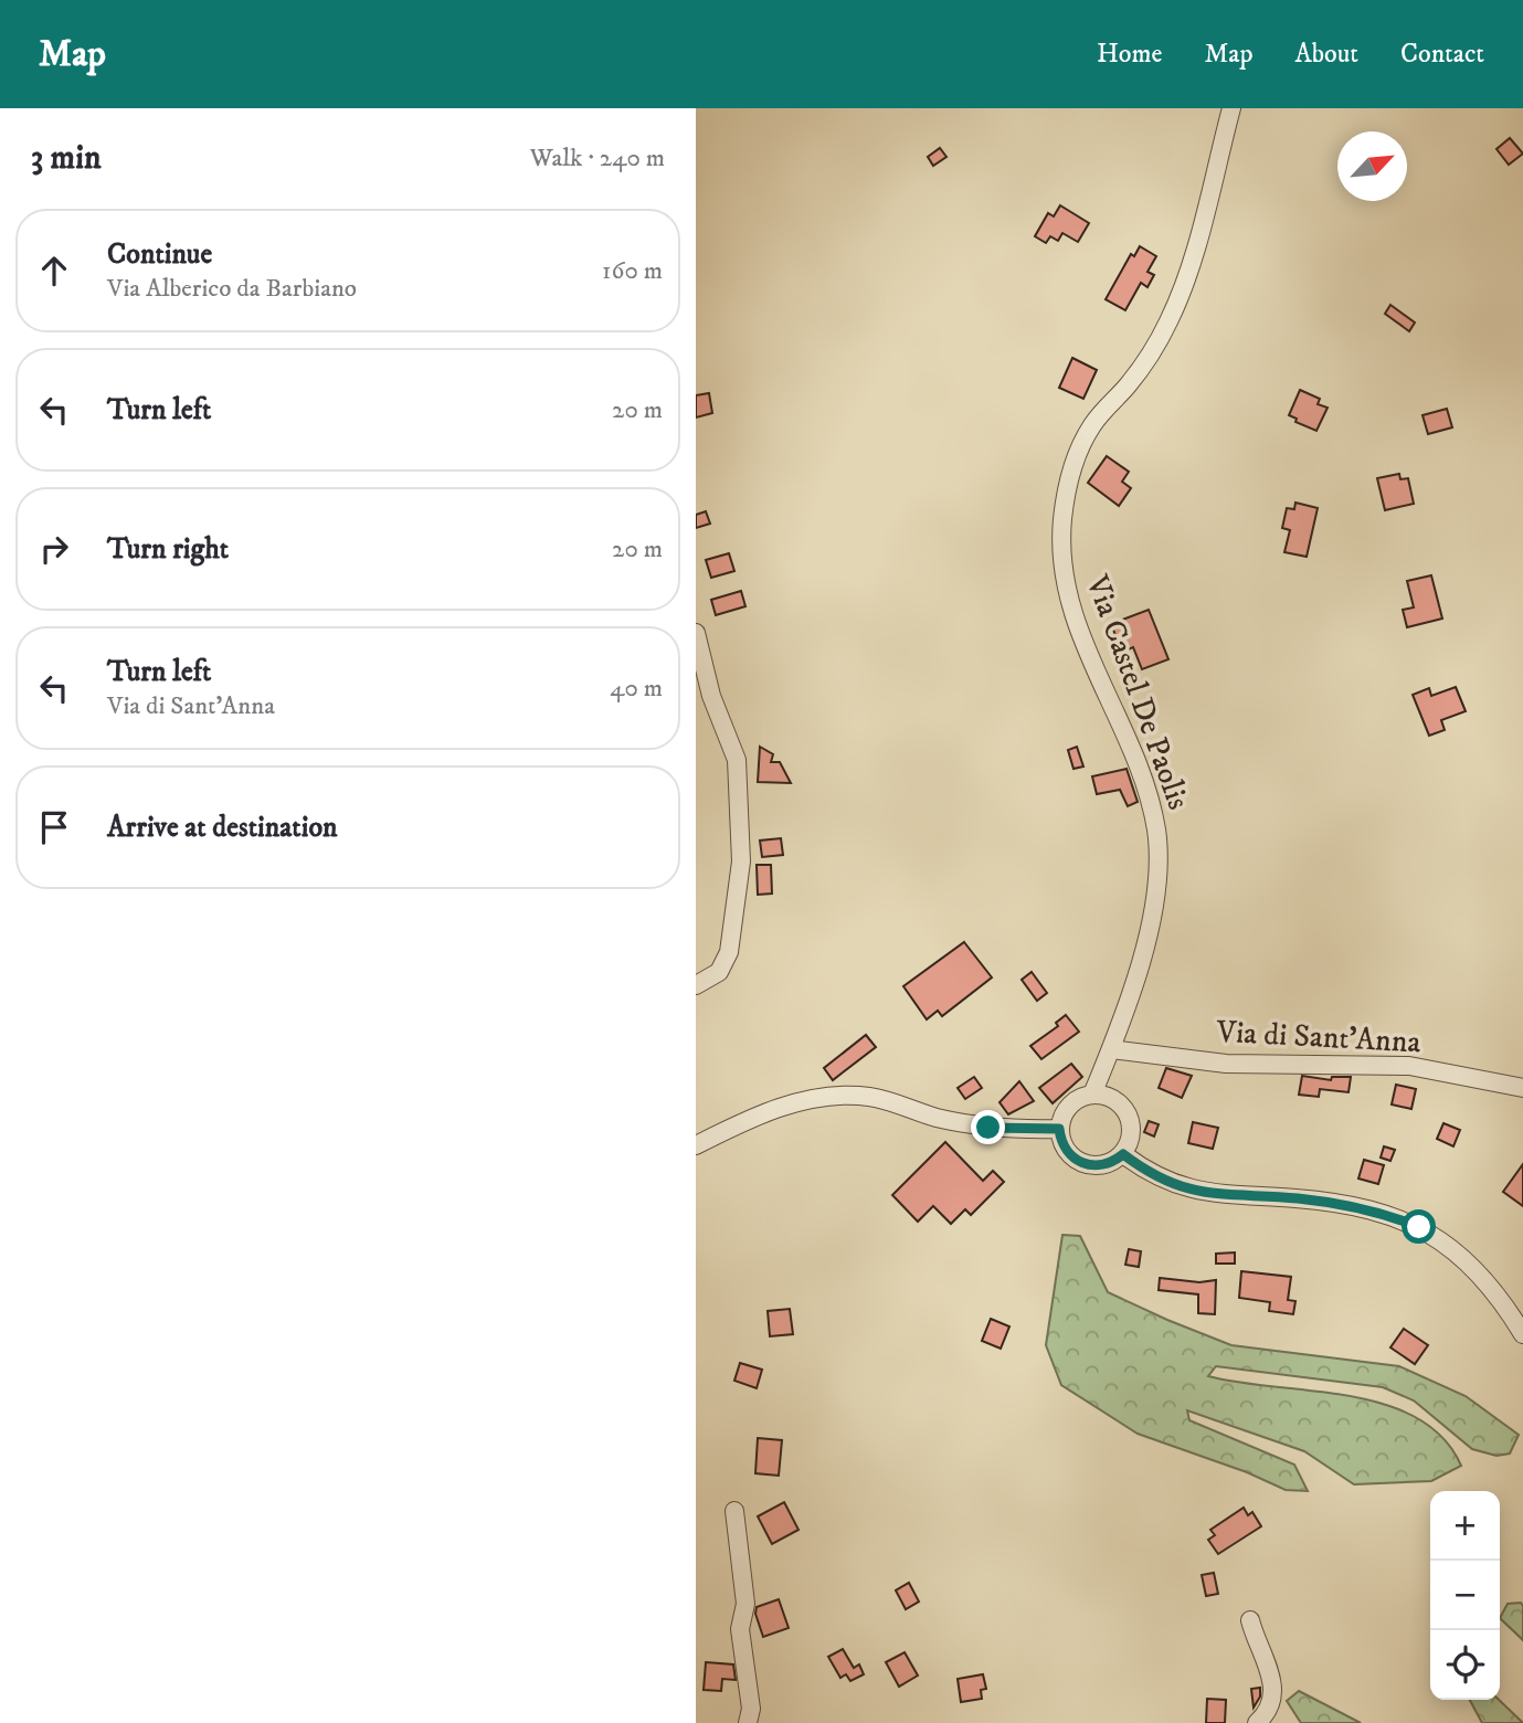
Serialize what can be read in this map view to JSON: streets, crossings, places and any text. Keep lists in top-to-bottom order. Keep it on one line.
{"streets":{"street":["Via Castel De Paolis","Via di Sant'Anna"]},"crossings":[["Via Castel De Paolis","Via di Sant'Anna"]],"north":"top right","page":{"header":"Map","nav":["Home","Map","About","Contact"],"heading":["3 min","Walk · 240 m"],"list":[["Continue","Via Alberico da Barbiano","160 m"],["Turn left","20 m"],["Turn right","20 m"],["Turn left","Via di Sant'Anna","40 m"],"Arrive at destination"],"map_buttons":["+","−"]}}
